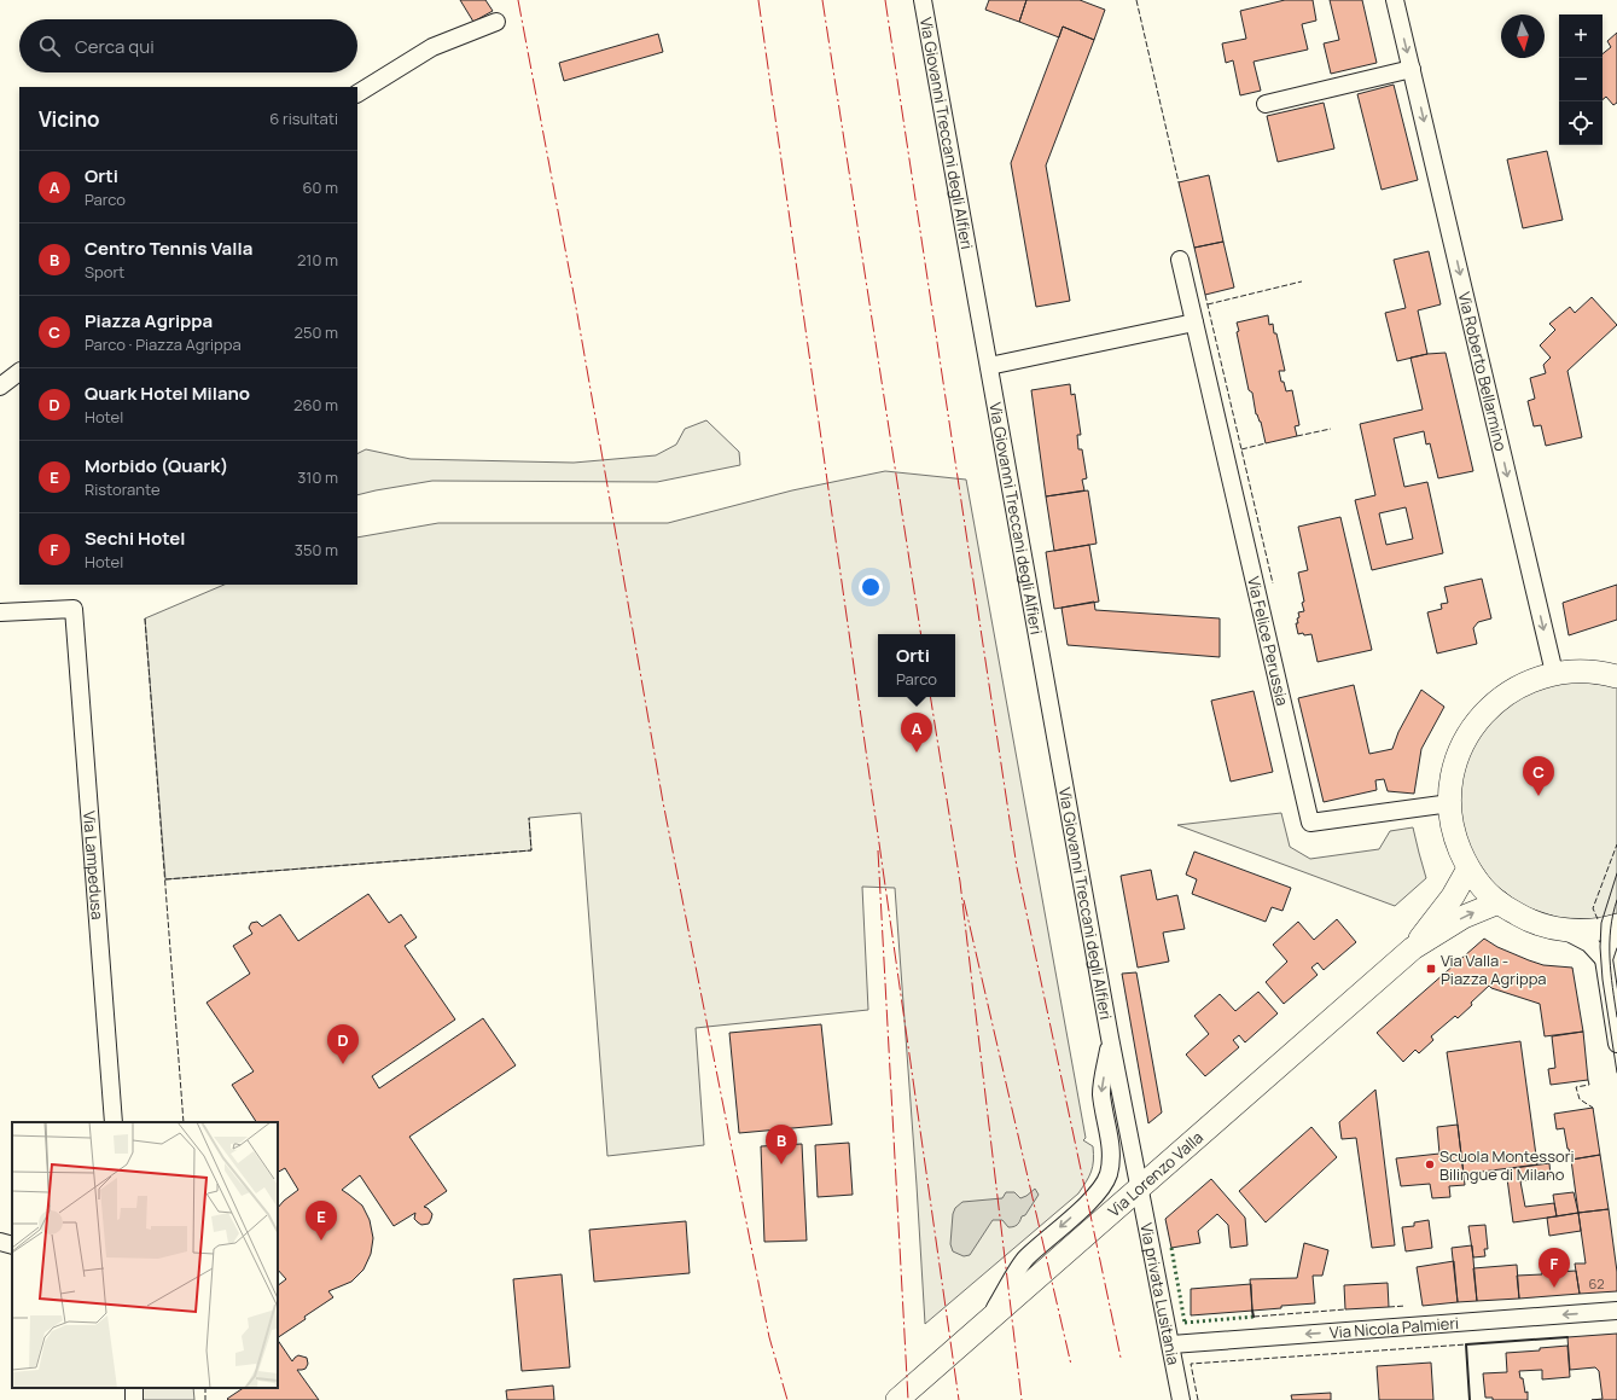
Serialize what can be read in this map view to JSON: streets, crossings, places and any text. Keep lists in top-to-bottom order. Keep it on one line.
{"streets":{"main road":["Via Lorenzo Valla"],"street":["Via Giovanni Treccani degli Alfieri","Via Roberto Bellarmino","Via Felice Perussia","Via Lampedusa","Via privata Lusitania","Via Nicola Palmieri"]},"crossings":[["Via Giovanni Treccani degli Alfieri","Via Lorenzo Valla"],["Via Giovanni Treccani degli Alfieri","Via privata Lusitania"],["Via Lorenzo Valla","Via privata Lusitania"],["Via privata Lusitania","Via Nicola Palmieri"]],"one_way":["Via Roberto Bellarmino","Via Nicola Palmieri"],"places":{"transit":["Via Valla - Piazza Agrippa"],"other":["Scuola Montessori Bilingue di Milano"]},"house_numbers":["62"],"north":"bottom","page":{"map_buttons":["+","−"],"search":"Cerca qui","heading":["Vicino","6 risultati"],"list":[{"mark":"A","name":"Orti","note":"Parco","value":"60 m"},{"mark":"B","name":"Centro Tennis Valla","note":"Sport","value":"210 m"},{"mark":"C","name":"Piazza Agrippa","note":"Parco · Piazza Agrippa","value":"250 m"},{"mark":"D","name":"Quark Hotel Milano","note":"Hotel","value":"260 m"},{"mark":"E","name":"Morbido (Quark)","note":"Ristorante","value":"310 m"},{"mark":"F","name":"Sechi Hotel","note":"Hotel","value":"350 m"}],"popup":["Orti","Parco"],"pins":["A","C","D","B","E","F"]}}
